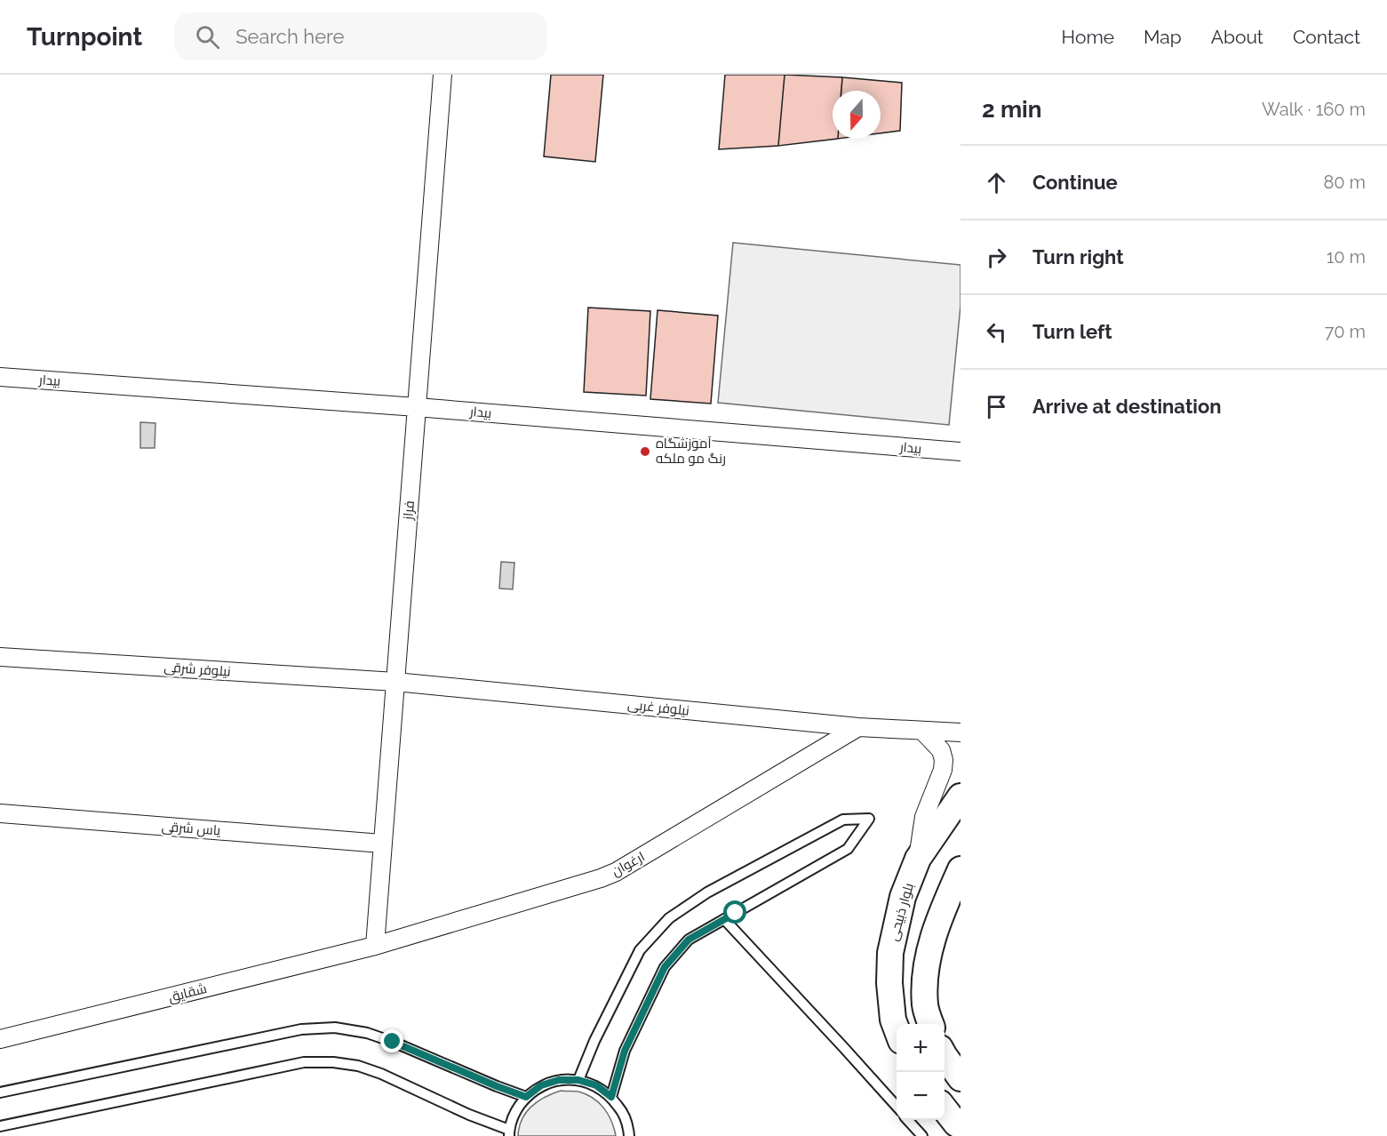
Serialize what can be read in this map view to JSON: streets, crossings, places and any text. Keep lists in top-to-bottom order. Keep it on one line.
{"streets":{"main road":["بلوار ذبیحی"],"street":["بیدار","فراز","نیلوفر شرقی","نیلوفر غربی","یاس شرقی","ارغوان","شقایق"]},"crossings":[["بیدار","فراز"],["فراز","نیلوفر شرقی"],["فراز","نیلوفر غربی"],["فراز","یاس شرقی"],["فراز","ارغوان"],["فراز","شقایق"],["نیلوفر شرقی","نیلوفر غربی"],["نیلوفر غربی","ارغوان"],["ارغوان","شقایق"]],"places":["آموزشگاه رنگ مو ملکه"],"north":"bottom","page":{"header":"Turnpoint","search":"Search here","nav":["Home","Map","About","Contact"],"heading":["2 min","Walk · 160 m"],"list":[["Continue","80 m"],["Turn right","10 m"],["Turn left","70 m"],"Arrive at destination"],"map_buttons":["+","−"]}}
